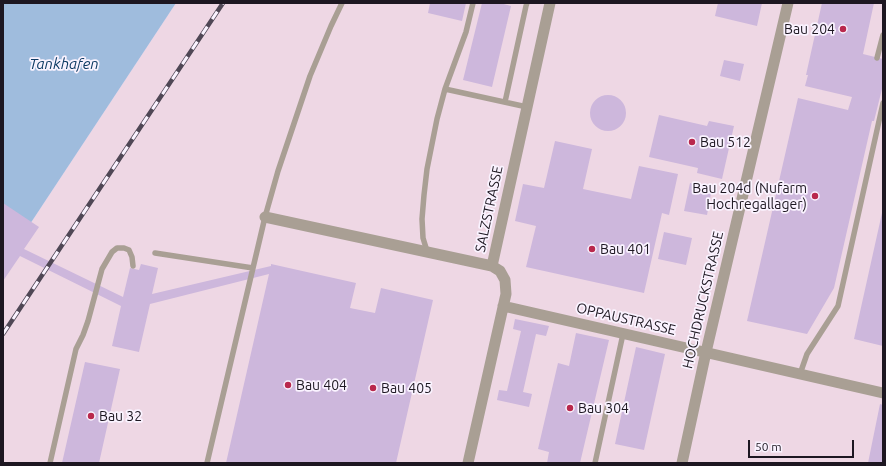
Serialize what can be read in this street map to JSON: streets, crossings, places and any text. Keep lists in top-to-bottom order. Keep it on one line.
{"streets":{"street":["SALZSTRASSE","HOCHDRUCKSTRASSE","OPPAUSTRASSE"]},"crossings":[["SALZSTRASSE","OPPAUSTRASSE"],["HOCHDRUCKSTRASSE","OPPAUSTRASSE"]],"water":["Tankhafen"],"places":["Bau 204","Bau 512","Bau 204d (Nufarm Hochregallager)","Bau 401","Bau 404","Bau 405","Bau 304","Bau 32"],"scale_bar":"50 m"}
